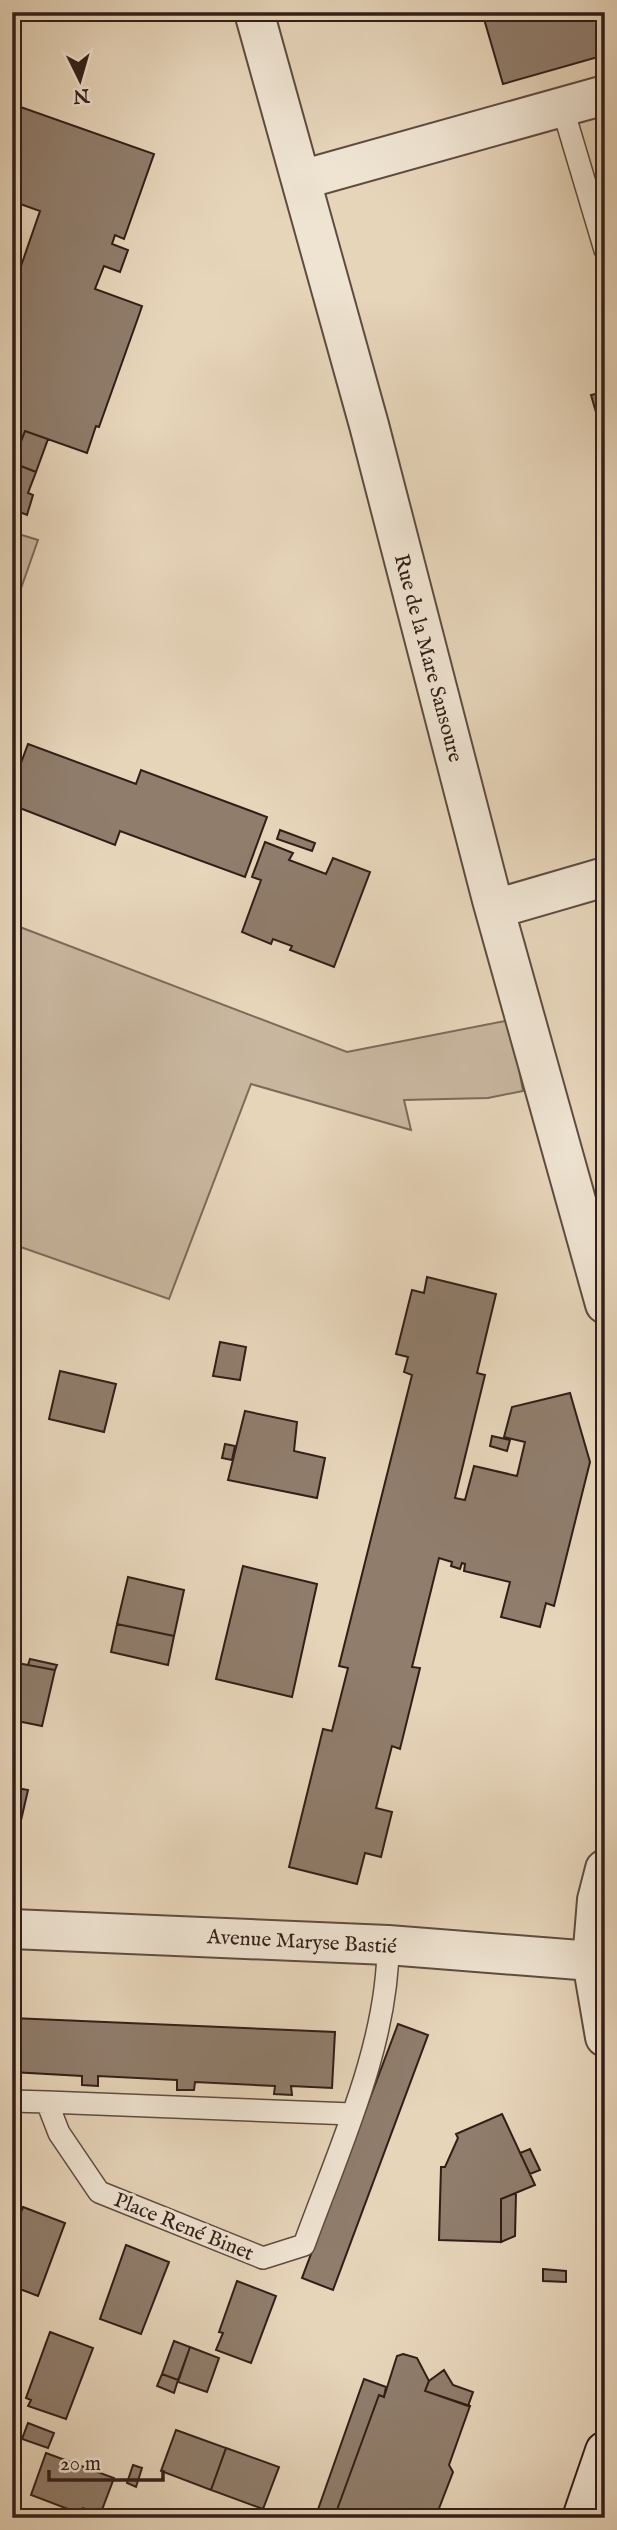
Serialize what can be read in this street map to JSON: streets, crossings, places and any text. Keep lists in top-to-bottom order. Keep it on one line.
{"streets":{"street":["Rue de la Mare Sansoure","Avenue Maryse Bastié"],"lane":["Place René Binet"]},"crossings":[["Avenue Maryse Bastié","Place René Binet"]],"scale_bar":"20 m","north":"bottom"}
